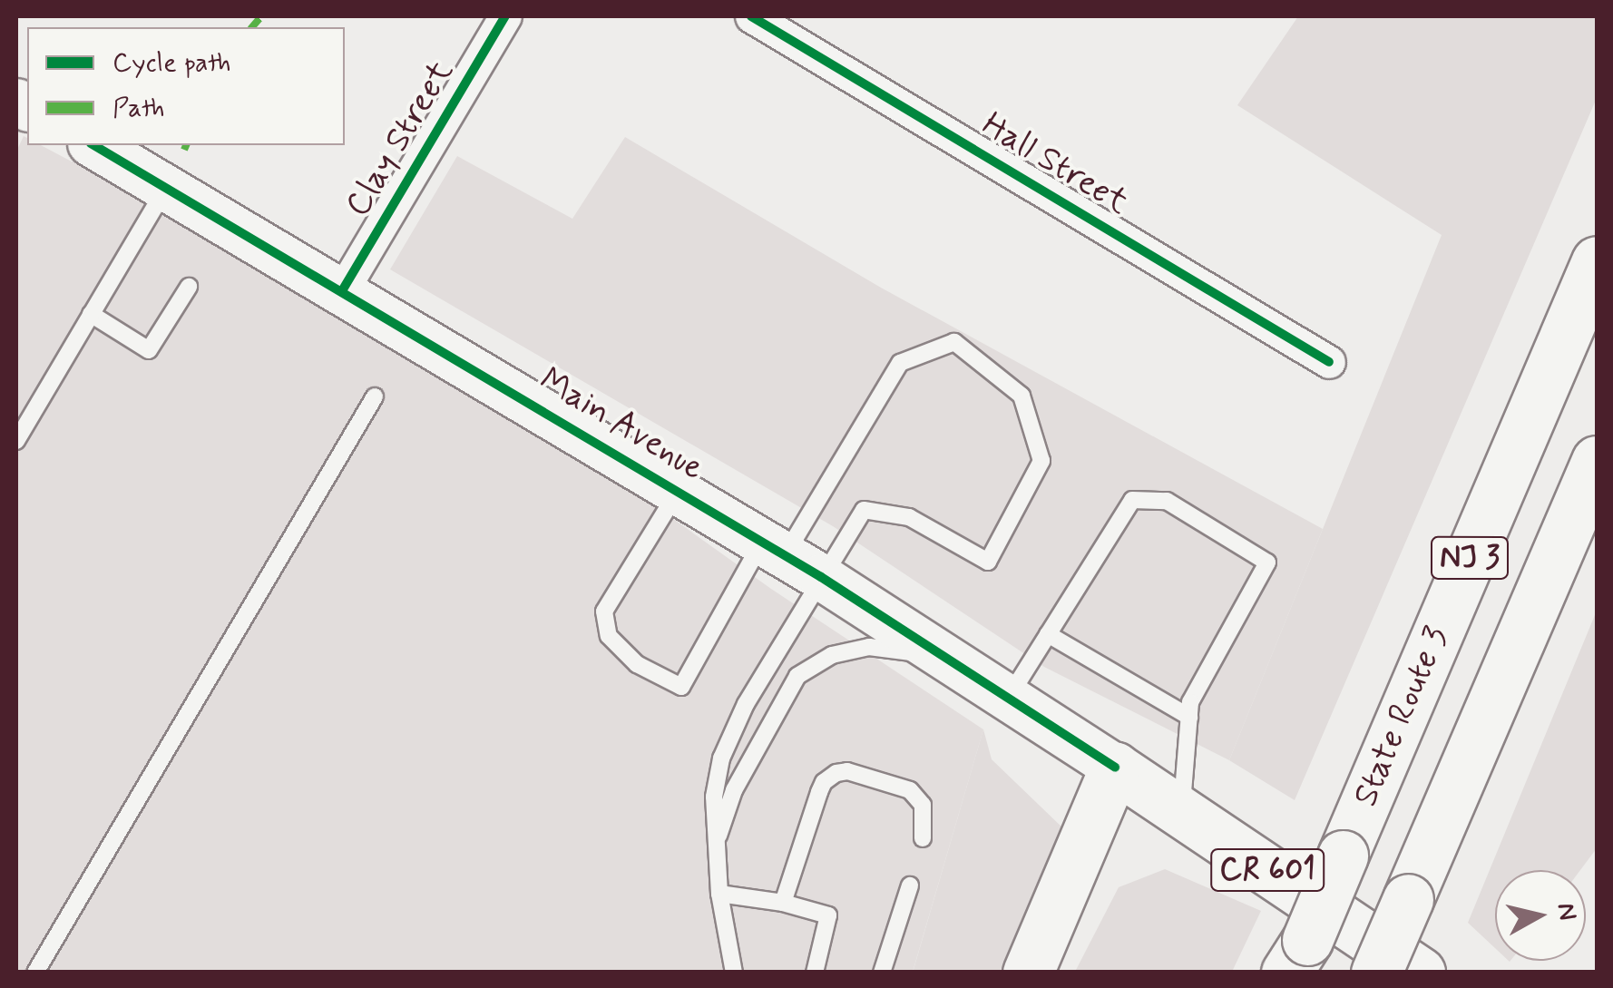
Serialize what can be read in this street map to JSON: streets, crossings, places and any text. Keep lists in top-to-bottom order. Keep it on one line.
{"streets":{"main road":["Main Avenue","NJ 3","State Route 3","CR 601"],"street":["Clay Street","Hall Street"]},"crossings":[["Clay Street","Main Avenue"]],"legend":["Cycle path","Path"],"north":"right"}
